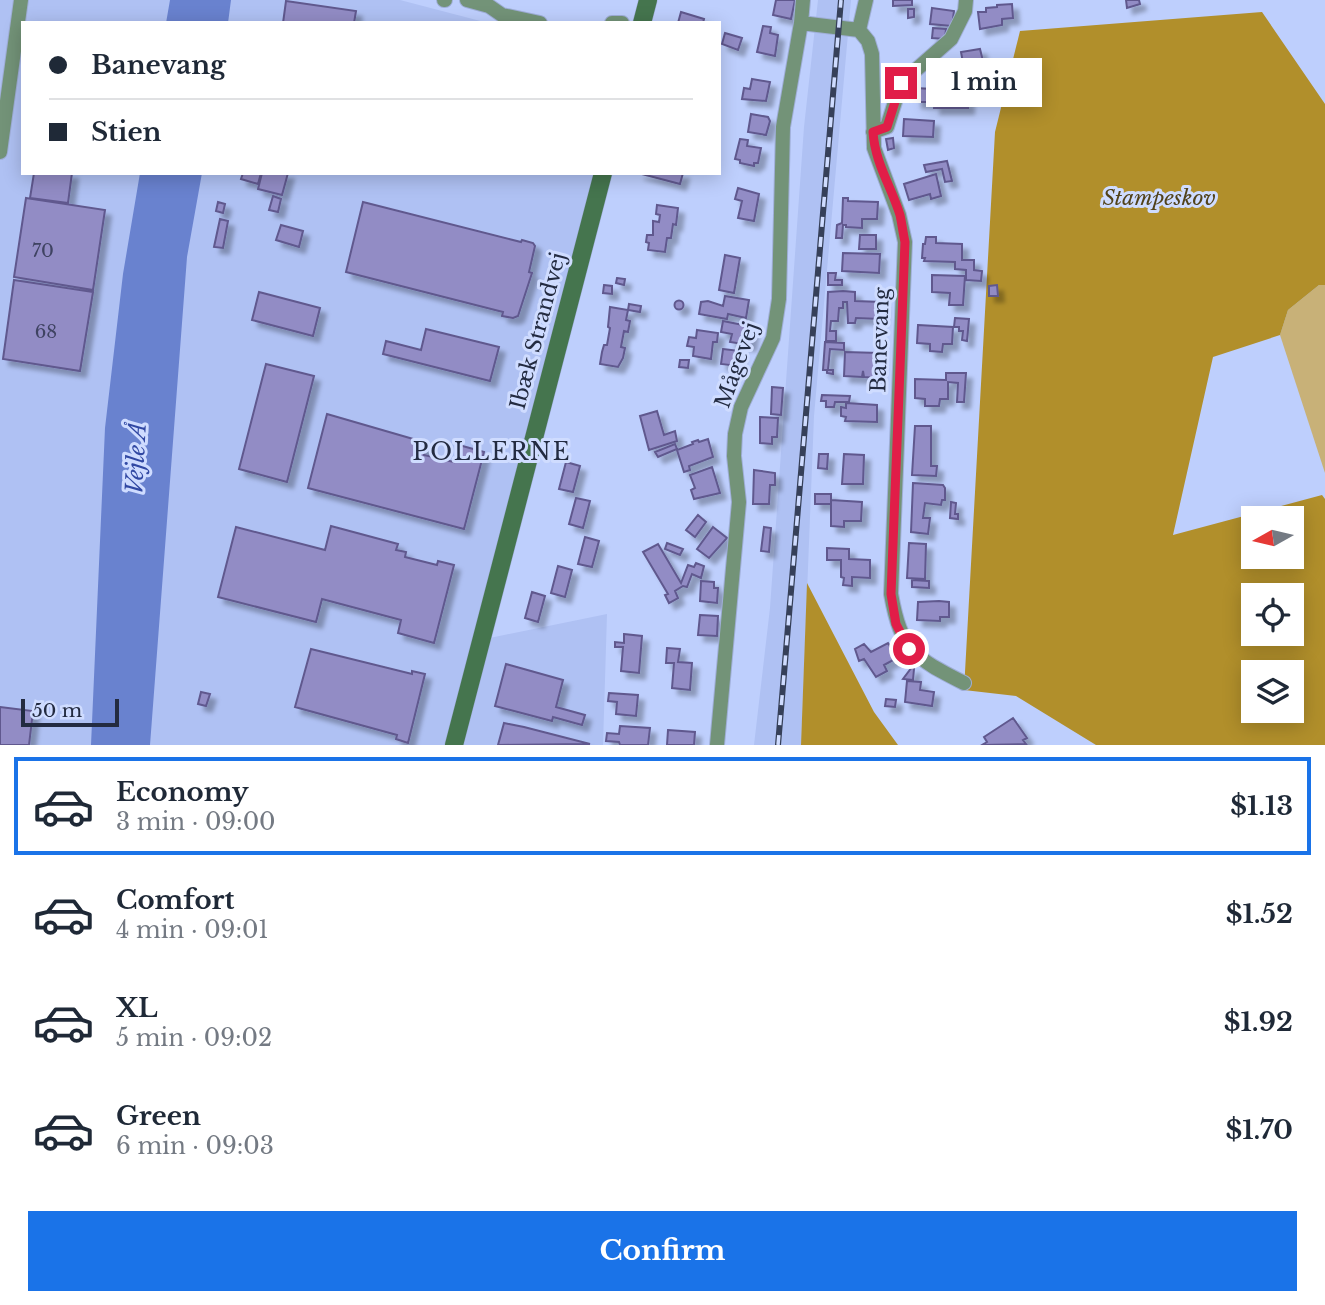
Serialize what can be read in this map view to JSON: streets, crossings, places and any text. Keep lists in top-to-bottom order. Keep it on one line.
{"streets":{"street":["Ibæk Strandvej","Banevang","Mågevej"]},"districts":["POLLERNE"],"water":["Vejle Å"],"parks":["Stampeskov"],"house_numbers":["70","68"],"scale_bar":"50 m","north":"left","page":{"banner":["Banevang","Stien"],"bubble":"1 min","scale":"50 m","list":[{"name":"Economy","note":"3 min · 09:00","value":"$1.13"},{"name":"Comfort","note":"4 min · 09:01","value":"$1.52"},{"name":"XL","note":"5 min · 09:02","value":"$1.92"},{"name":"Green","note":"6 min · 09:03","value":"$1.70"}],"buttons":"Confirm"}}
